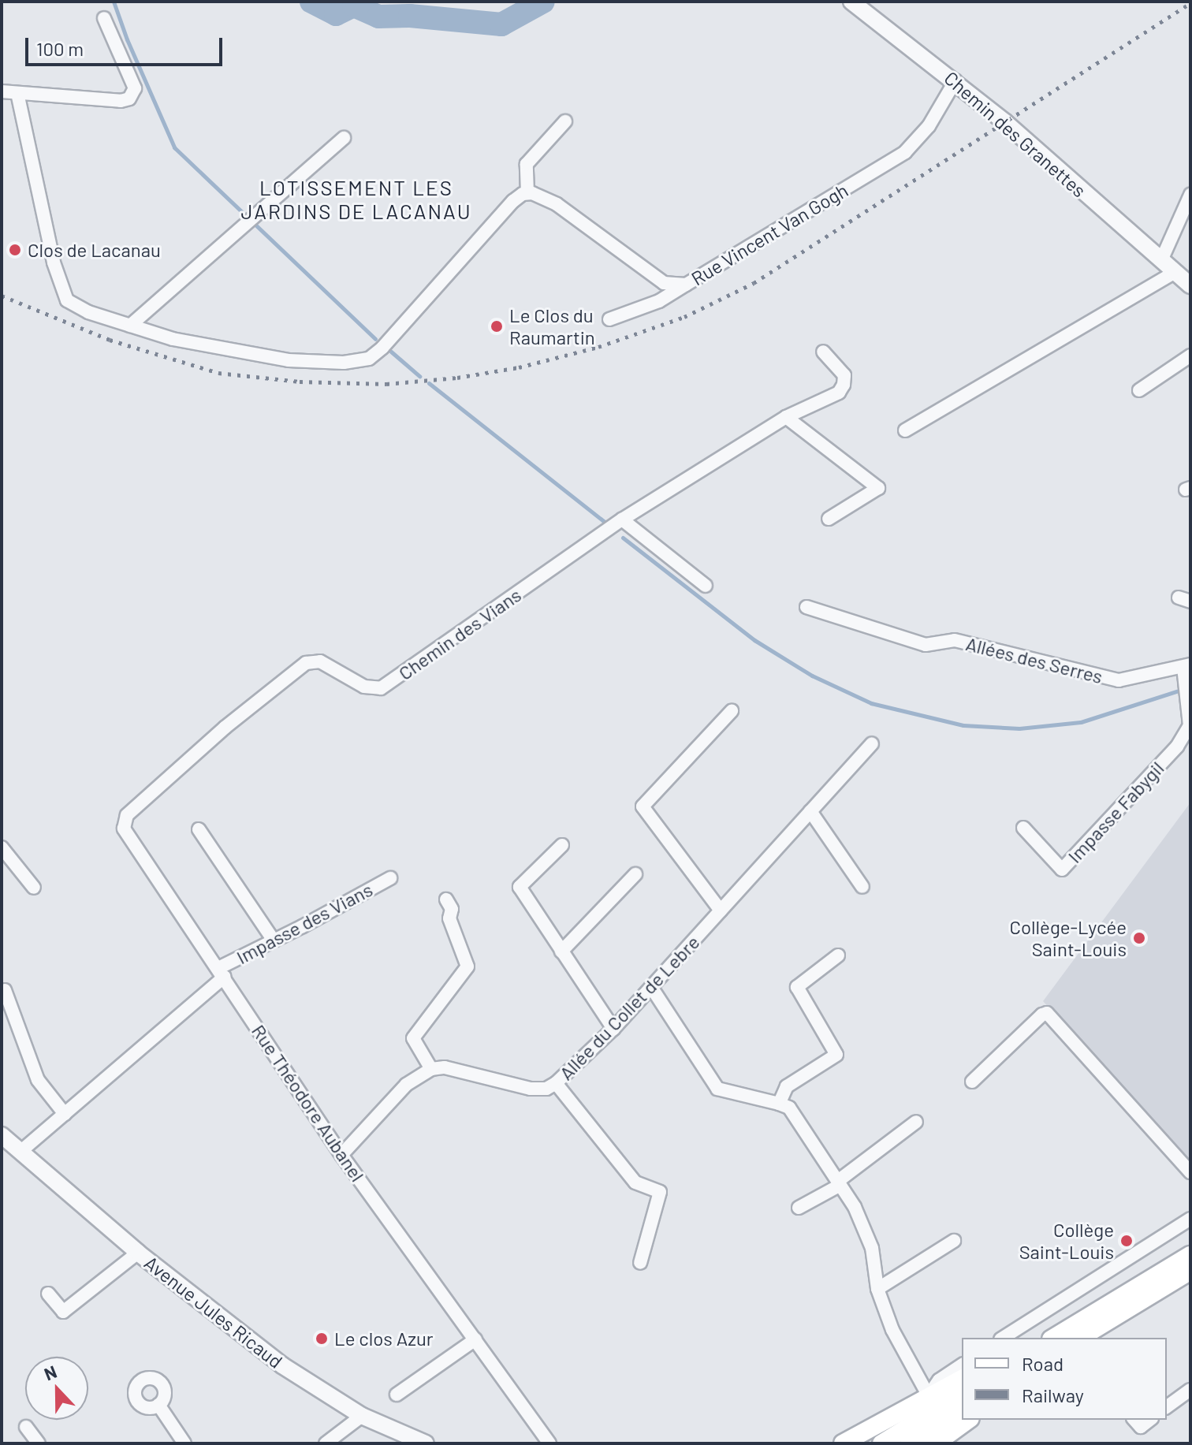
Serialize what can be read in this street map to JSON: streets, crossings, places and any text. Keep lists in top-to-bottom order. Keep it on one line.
{"streets":{"street":["Chemin des Granettes","Rue Vincent Van Gogh","Chemin des Vians","Allées des Serres","Impasse Fabygil","Impasse des Vians","Allée du Collet de Lebre","Rue Théodore Aubanel","Avenue Jules Ricaud"]},"crossings":[["Chemin des Granettes","Rue Vincent Van Gogh"],["Chemin des Vians","Impasse des Vians"],["Chemin des Vians","Rue Théodore Aubanel"],["Allées des Serres","Impasse Fabygil"],["Impasse des Vians","Rue Théodore Aubanel"]],"districts":["LOTISSEMENT LES JARDINS DE LACANAU"],"places":["Clos de Lacanau","Le Clos du Raumartin","Collège-Lycée Saint-Louis","Collège Saint-Louis","Le clos Azur"],"legend":["Road","Railway"],"scale_bar":"100 m","north":"top"}
